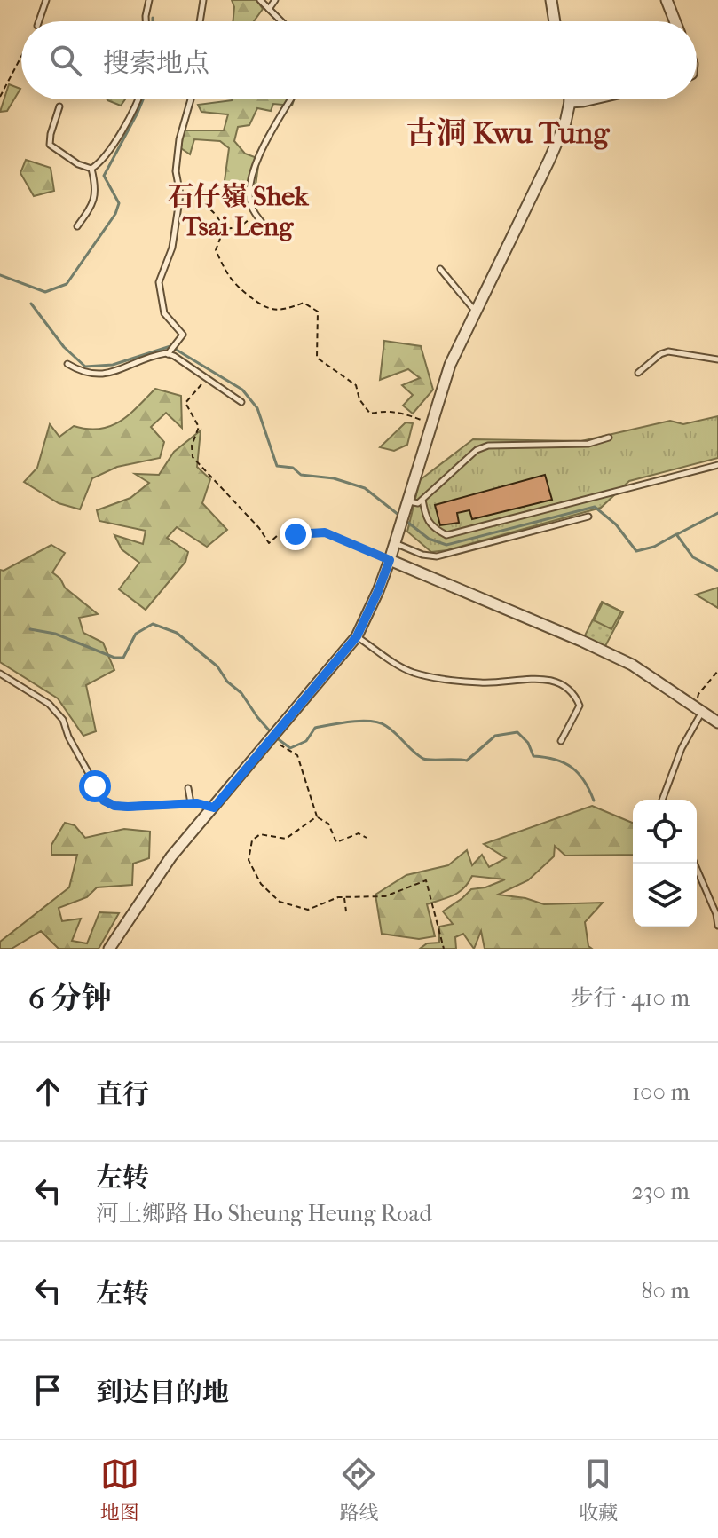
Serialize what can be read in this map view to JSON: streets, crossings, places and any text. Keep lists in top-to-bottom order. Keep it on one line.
{"districts":["古洞 Kwu Tung","石仔嶺 Shek Tsai Leng"],"page":{"search":"搜索地点","heading":["6 分钟","步行 · 410 m"],"list":[["直行","100 m"],["左转","河上鄉路 Ho Sheung Heung Road","230 m"],["左转","80 m"],"到达目的地"],"nav":["地图","路线","收藏"]}}
